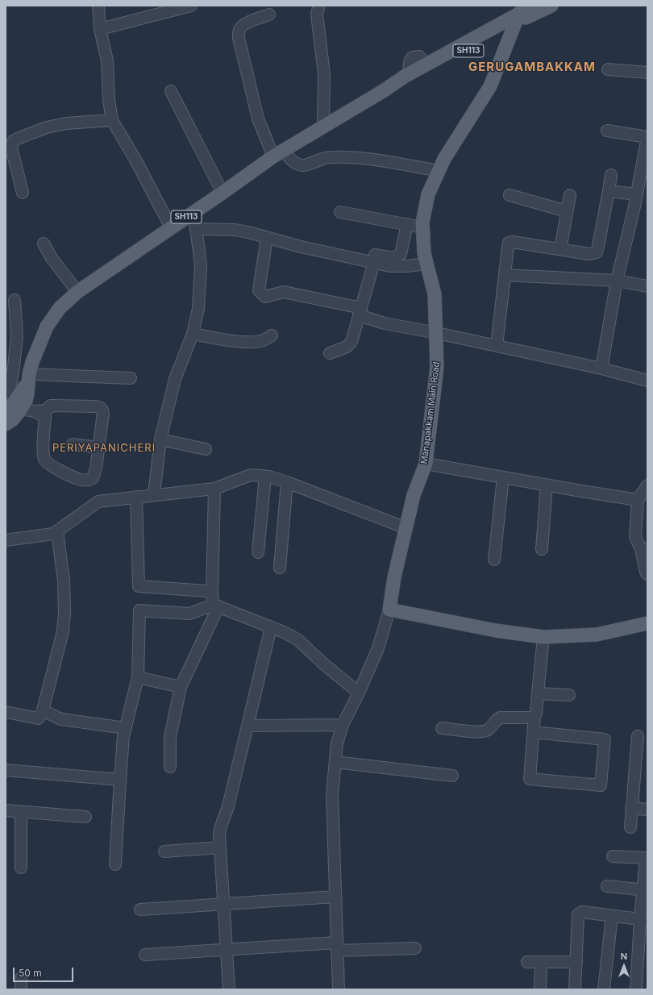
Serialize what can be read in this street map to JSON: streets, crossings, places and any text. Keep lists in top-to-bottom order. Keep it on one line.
{"streets":{"main road":["SH113","Manapakkam Main Road"]},"crossings":[["SH113","Manapakkam Main Road"]],"districts":["GERUGAMBAKKAM","PERIYAPANICHERI"],"scale_bar":"50 m","north":"top"}
